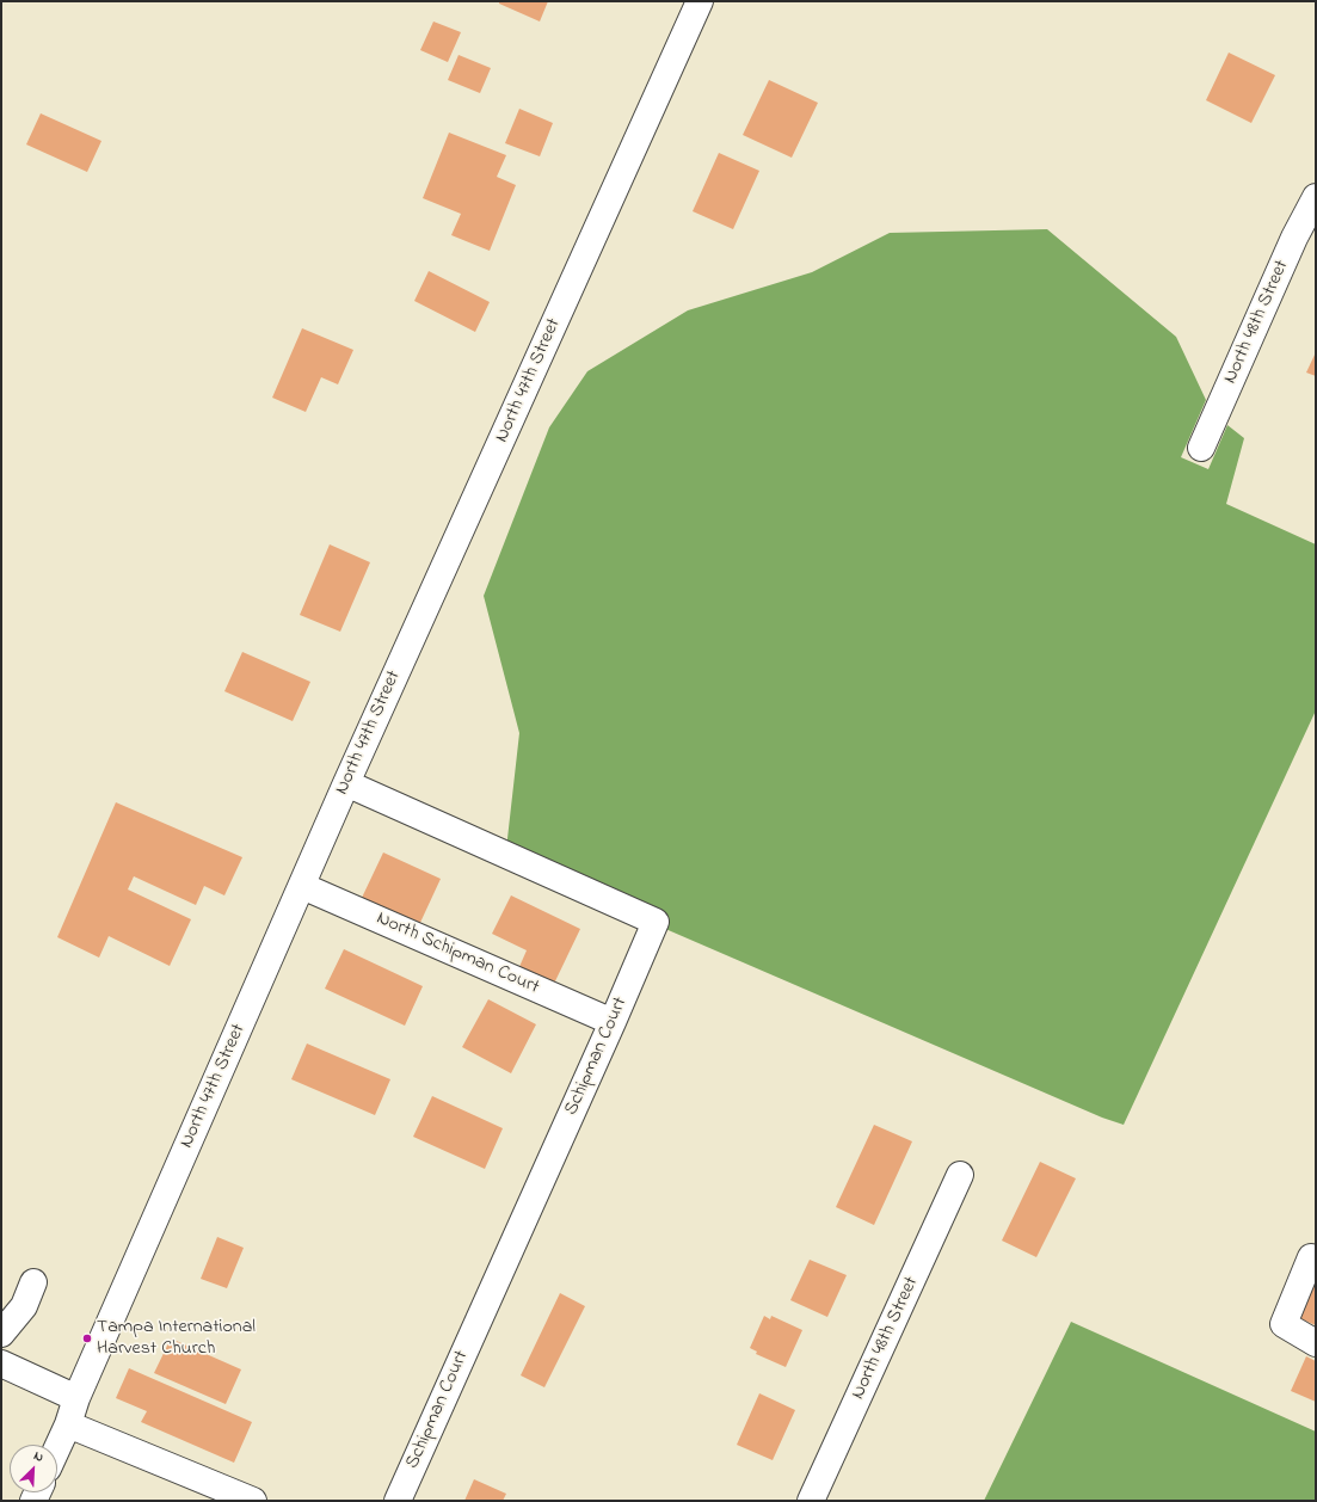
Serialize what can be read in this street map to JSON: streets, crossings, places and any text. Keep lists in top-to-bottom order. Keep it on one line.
{"streets":{"street":["North 48th Street","North 47th Street","North Schipman Court","Schipman Court"]},"crossings":[["North 47th Street","North Schipman Court"],["North 47th Street","Schipman Court"],["North Schipman Court","Schipman Court"]],"places":["Tampa International Harvest Church"],"north":"top right"}
